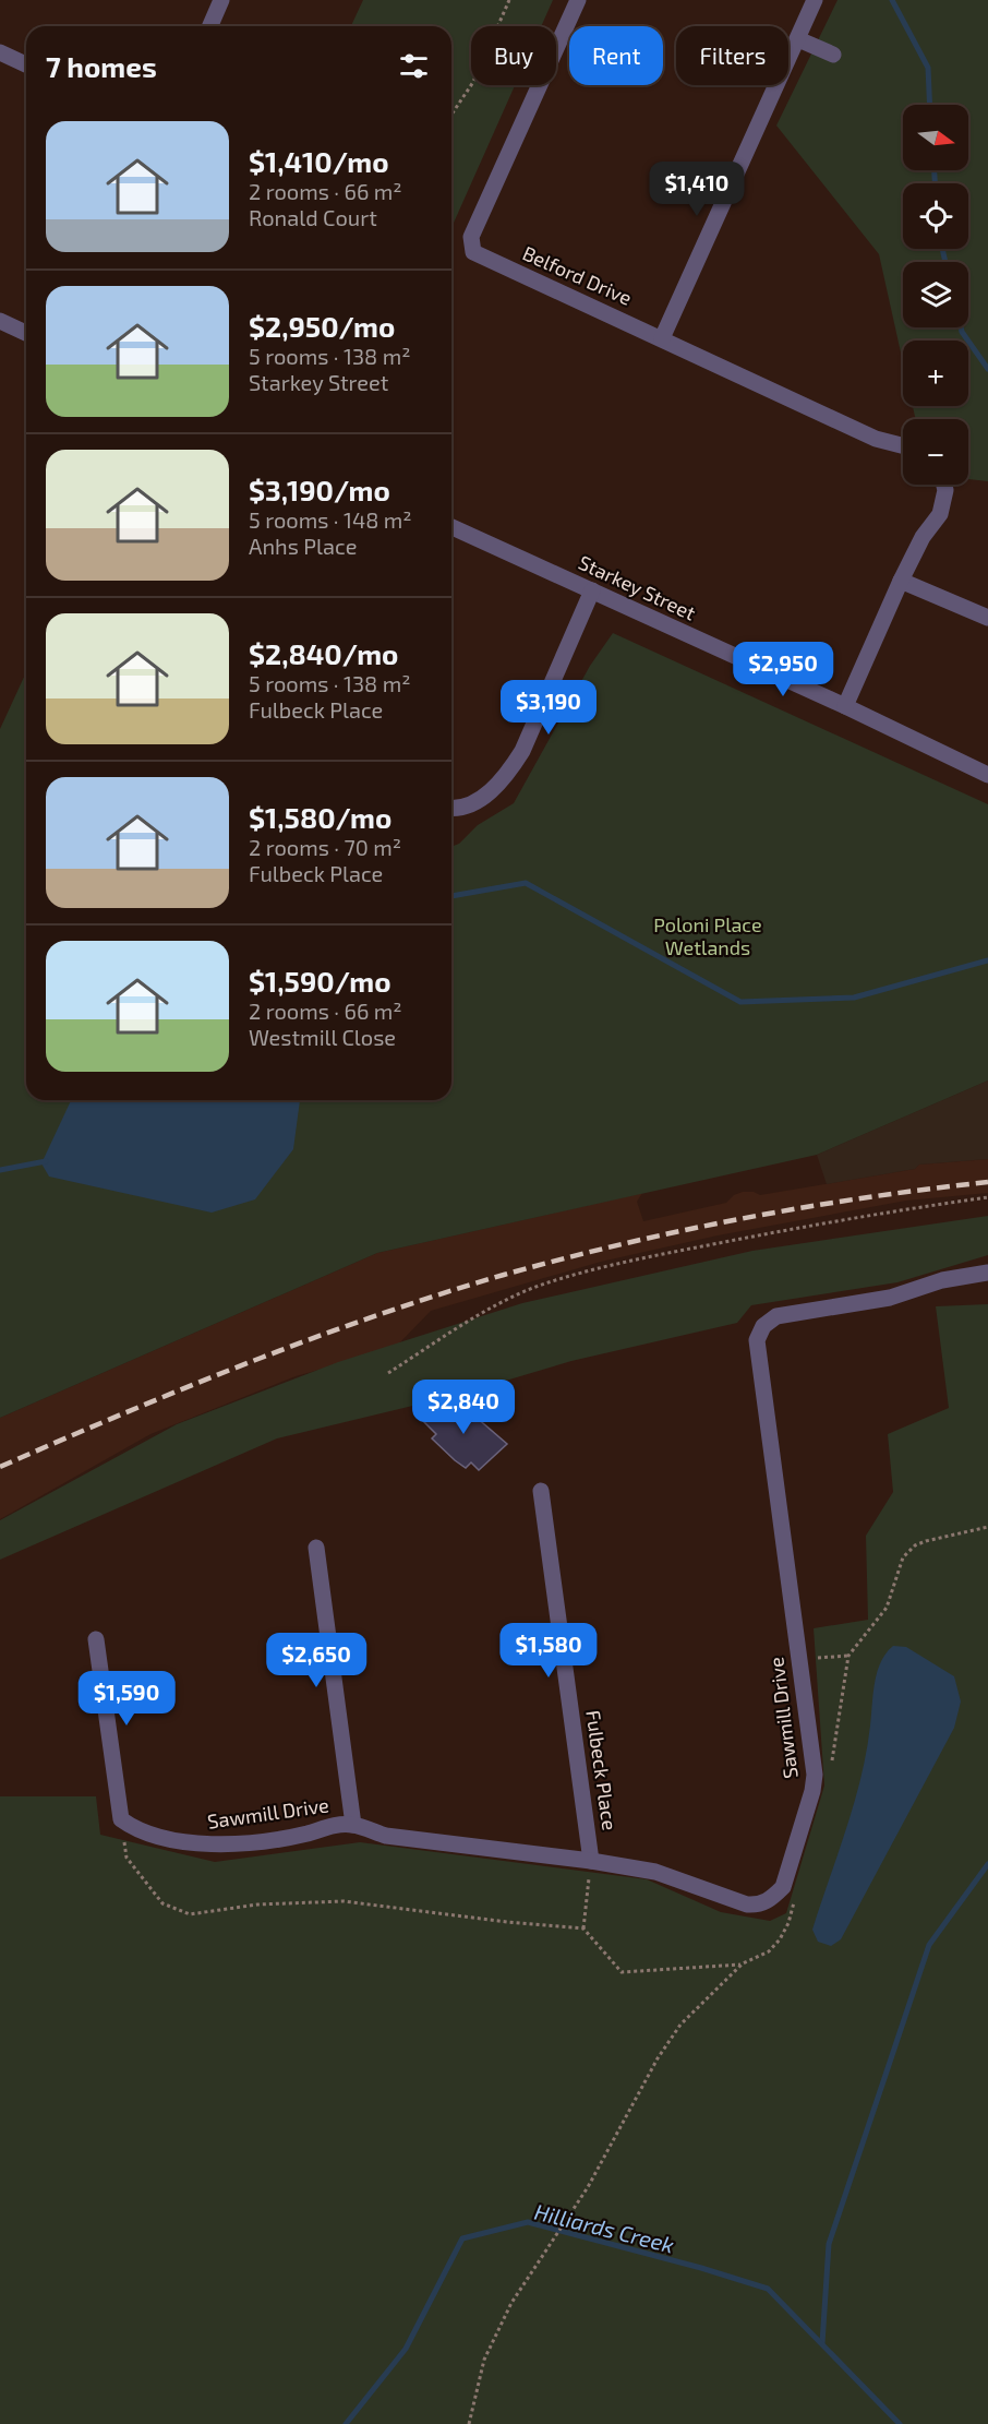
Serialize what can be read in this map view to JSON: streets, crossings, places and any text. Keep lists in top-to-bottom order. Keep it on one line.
{"streets":{"street":["Belford Drive","Starkey Street","Sawmill Drive","Fulbeck Place"]},"crossings":[["Sawmill Drive","Fulbeck Place"]],"water":["Hilliards Creek"],"parks":["Poloni Place Wetlands"],"north":"right","page":{"chip":["Buy","Rent","Filters"],"heading":"7 homes","map_buttons":["+","−"],"list":[{"name":"$1,410/mo","note":"2 rooms · 66 m² · Ronald Court"},{"name":"$2,950/mo","note":"5 rooms · 138 m² · Starkey Street"},{"name":"$3,190/mo","note":"5 rooms · 148 m² · Anhs Place"},{"name":"$2,840/mo","note":"5 rooms · 138 m² · Fulbeck Place"},{"name":"$1,580/mo","note":"2 rooms · 70 m² · Fulbeck Place"},{"name":"$1,590/mo","note":"2 rooms · 66 m² · Westmill Close"}],"price":["$1,410","$2,950","$3,190","$2,840","$1,580","$2,650","$1,590"]}}
